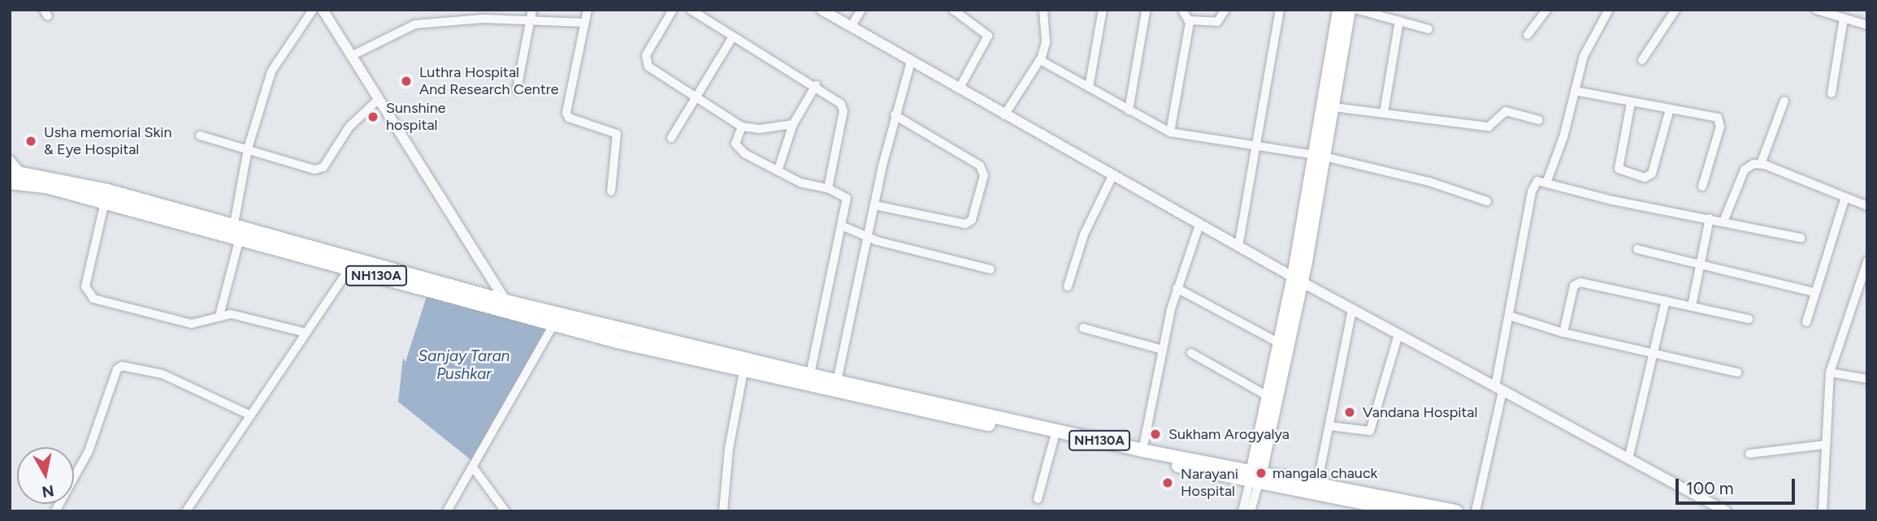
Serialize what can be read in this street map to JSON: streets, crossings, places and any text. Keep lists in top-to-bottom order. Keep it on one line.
{"streets":{"highway":["NH130A"]},"water":["Sanjay Taran Pushkar"],"places":["Luthra Hospital And Research Centre","Sunshine hospital","Usha memorial Skin & Eye Hospital","Vandana Hospital","Sukham Arogyalya","mangala chauck","Narayani Hospital"],"scale_bar":"100 m","north":"bottom"}
